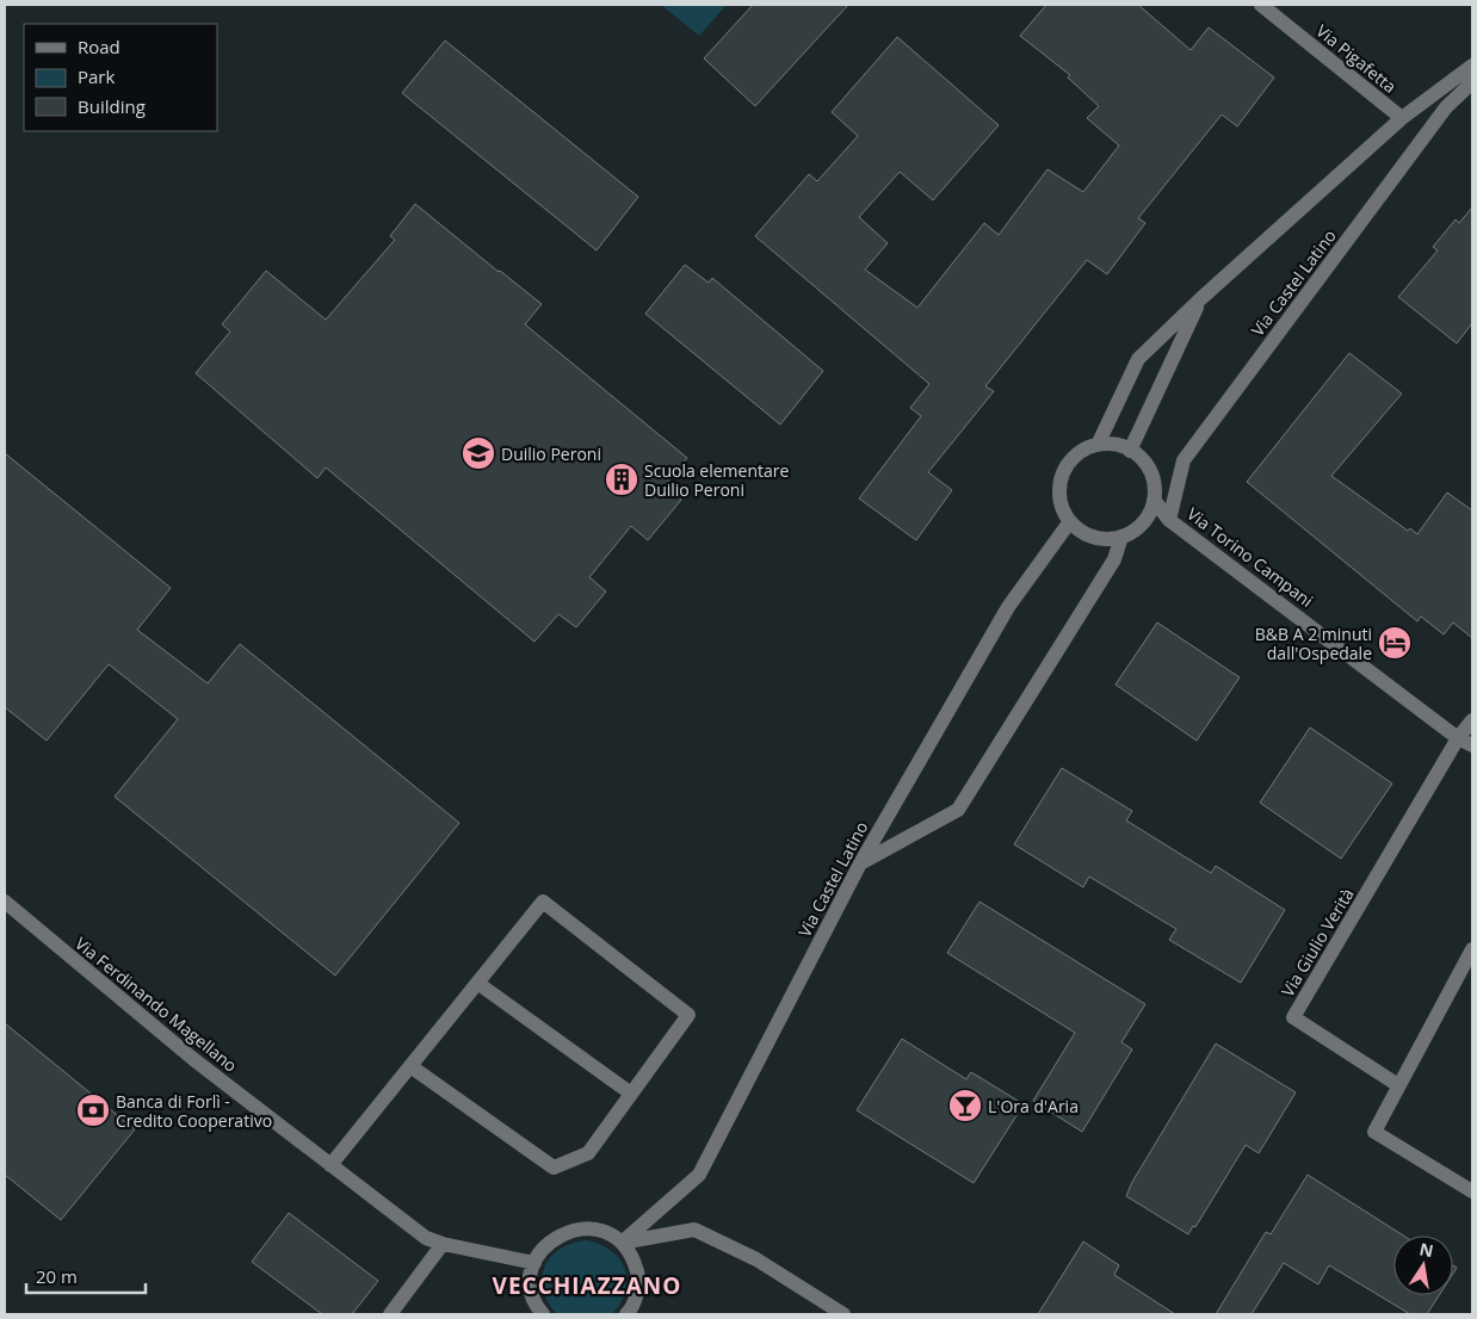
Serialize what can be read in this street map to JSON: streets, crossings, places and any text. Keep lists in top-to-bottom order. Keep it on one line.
{"streets":{"street":["Via Pigafetta","Via Castel Latino","Via Torino Campani","Via Giulio Verità","Via Ferdinando Magellano"]},"crossings":[["Via Castel Latino","Via Torino Campani"],["Via Torino Campani","Via Giulio Verità"]],"districts":["VECCHIAZZANO"],"places":{"school or university":["Duilio Peroni"],"building":["Scuola elementare Duilio Peroni"],"hotel":["B&B A 2 minuti dall'Ospedale"],"bar":["L'Ora d'Aria"],"bank":["Banca di Forlì - Credito Cooperativo"]},"legend":["Road","Park","Building"],"scale_bar":"20 m","north":"top"}
